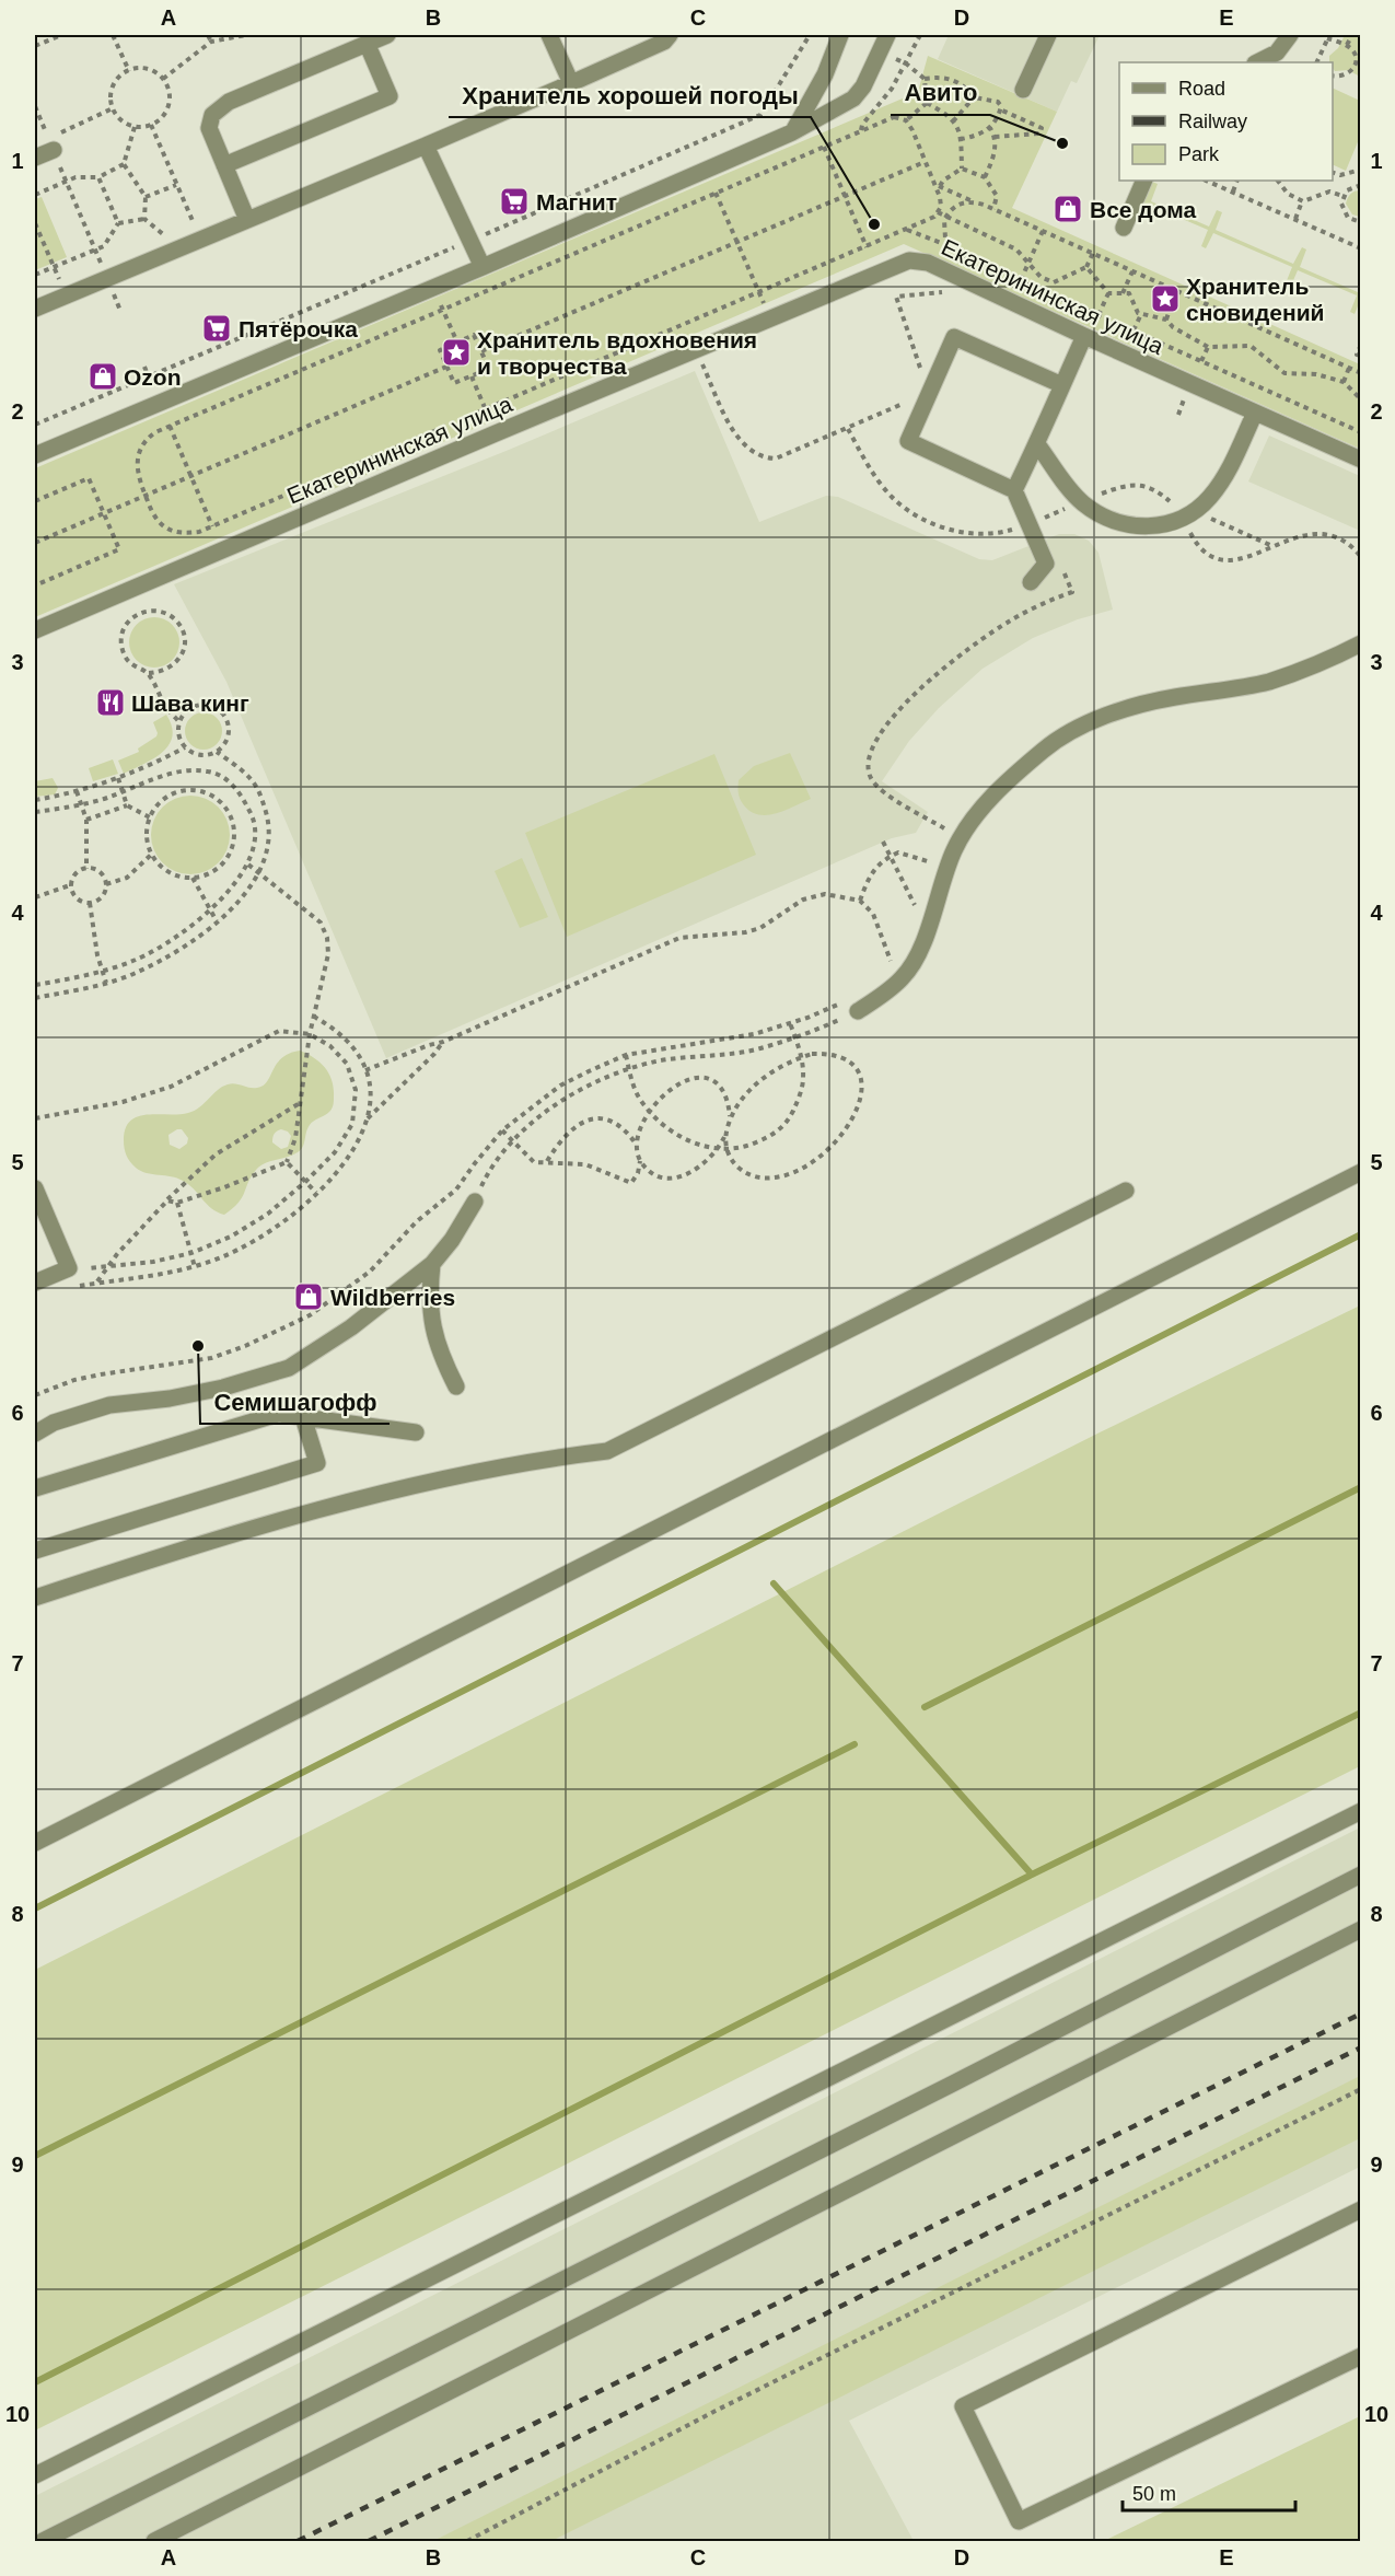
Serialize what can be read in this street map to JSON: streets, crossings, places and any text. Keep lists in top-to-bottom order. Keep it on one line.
{"streets":{"street":["Екатерининская улица"]},"places":{"other":["Авито","Хранитель хорошей погоды","Семишагофф"],"supermarket":["Магнит","Пятёрочка"],"shop":["Все дома","Ozon","Wildberries"],"place":["Хранитель сновидений","Хранитель вдохновения и творчества"],"restaurant":["Шава кинг"]},"legend":["Road","Railway","Park"],"scale_bar":"50 m","grid":{"columns":["A","B","C","D","E"],"rows":["1","2","3","4","5","6","7","8","9","10"]}}
